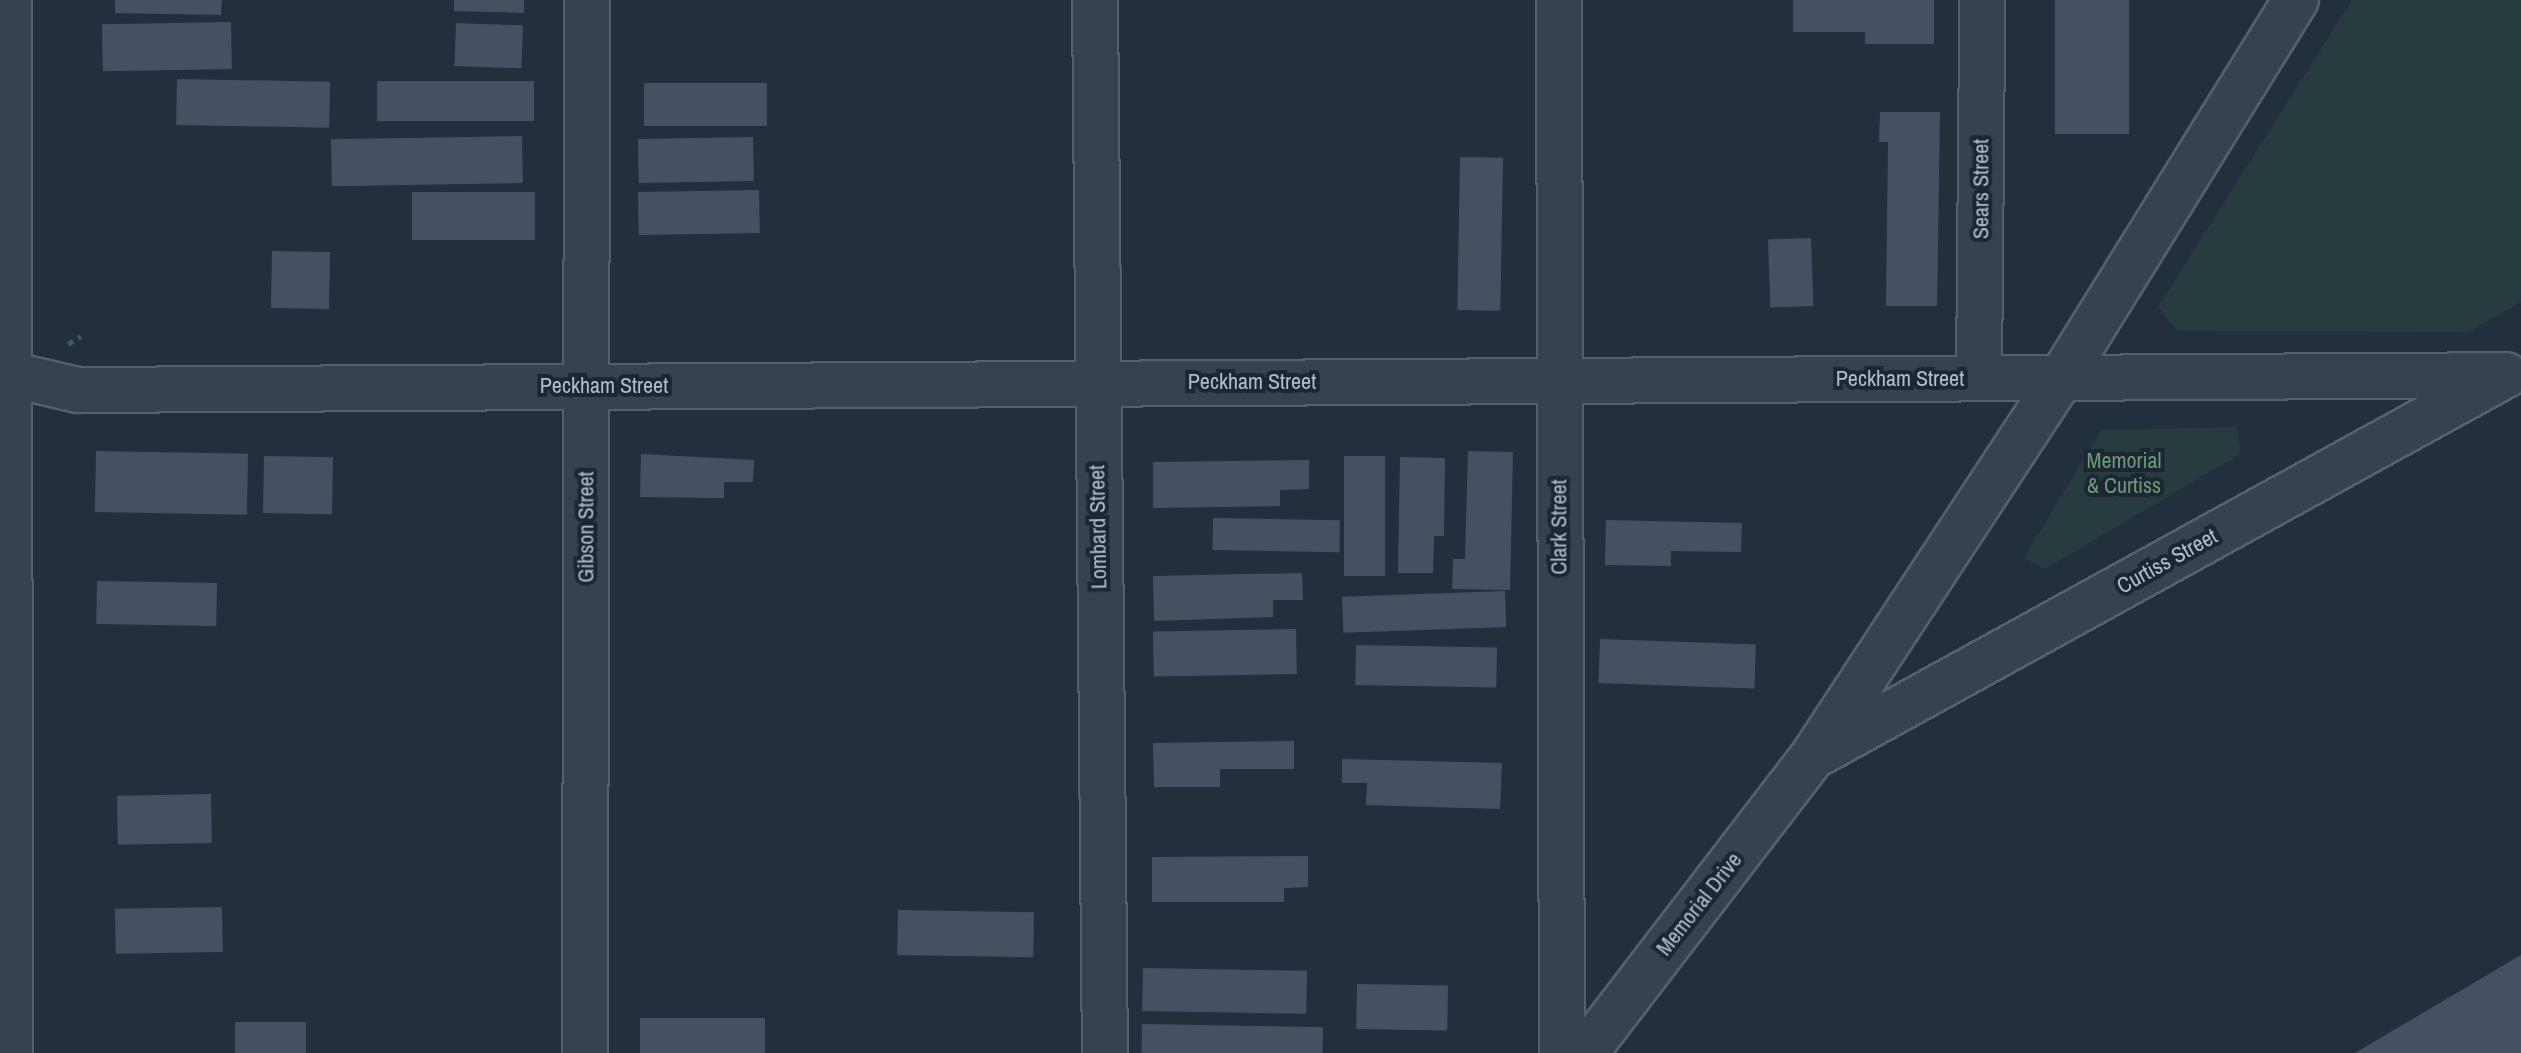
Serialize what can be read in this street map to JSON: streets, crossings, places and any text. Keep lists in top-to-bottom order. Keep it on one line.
{"streets":{"street":["Sears Street","Peckham Street","Gibson Street","Lombard Street","Clark Street","Curtiss Street","Memorial Drive"]},"crossings":[["Sears Street","Peckham Street"],["Peckham Street","Gibson Street"],["Peckham Street","Lombard Street"],["Peckham Street","Clark Street"],["Peckham Street","Curtiss Street"],["Peckham Street","Memorial Drive"],["Curtiss Street","Memorial Drive"]],"parks":["Memorial & Curtiss"]}
